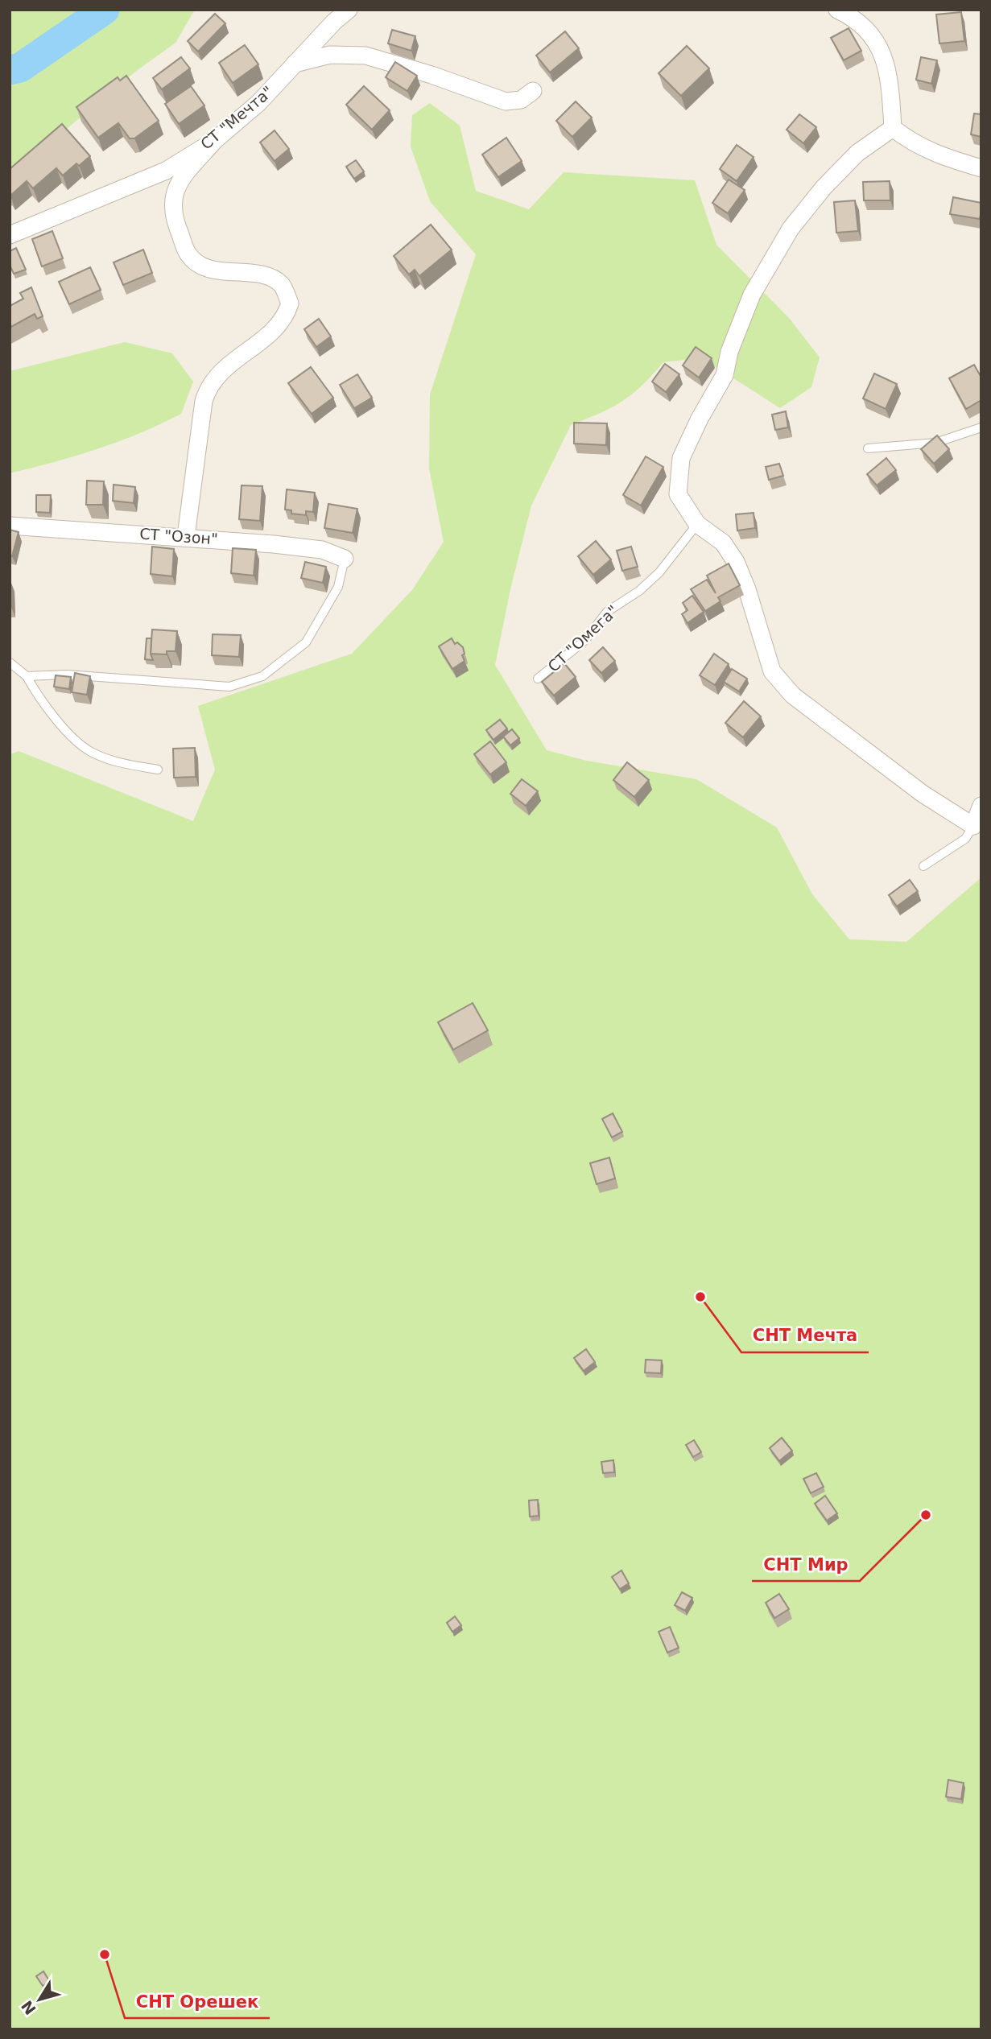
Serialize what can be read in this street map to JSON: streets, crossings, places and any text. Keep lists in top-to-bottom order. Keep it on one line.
{"streets":{"street":["СТ \"Мечта\"","СТ \"Озон\""],"lane":["СТ \"Омега\""]},"places":["СНТ Мечта","СНТ Мир","СНТ Орешек"],"north":"bottom left"}
